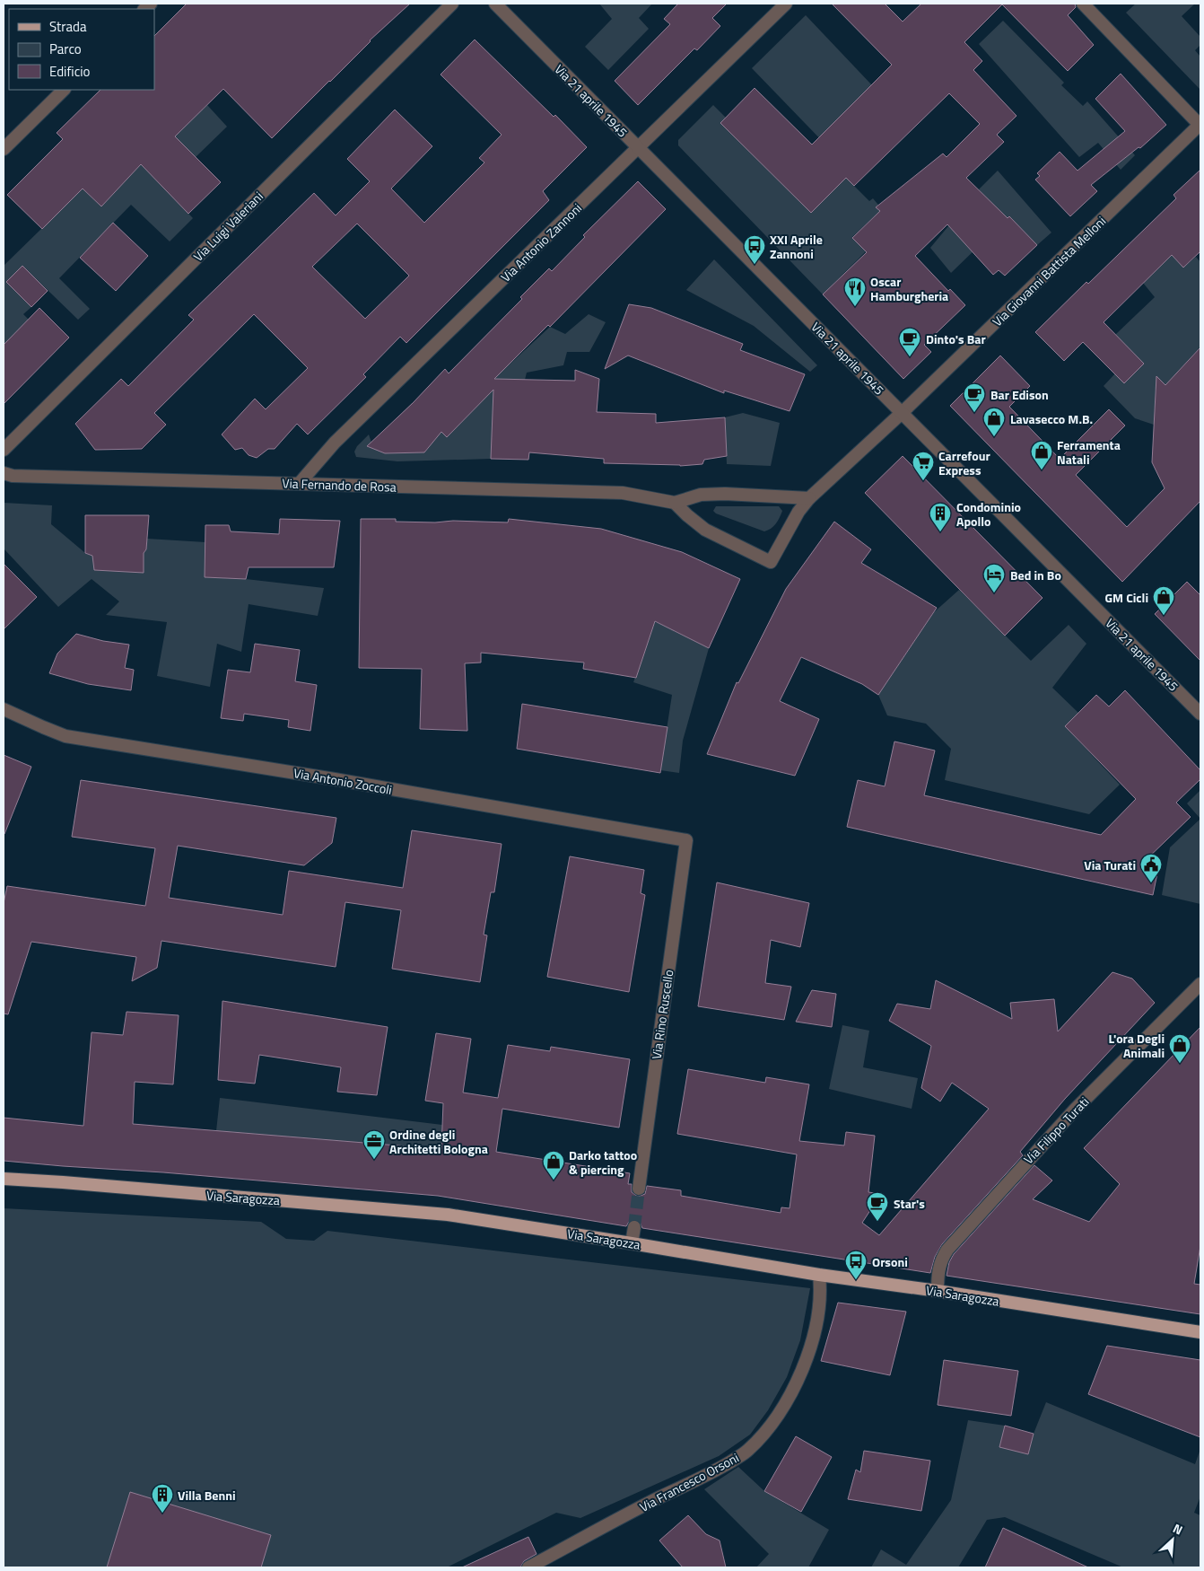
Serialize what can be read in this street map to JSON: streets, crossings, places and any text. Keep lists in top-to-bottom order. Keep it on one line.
{"streets":{"main road":["Via Saragozza"],"street":["Via 21 aprile 1945","Via Luigi Valeriani","Via Antonio Zannoni","Via Giovanni Battista Melloni","Via Fernando de Rosa","Via Antonio Zoccoli","Via Rino Ruscello","Via Filippo Turati","Via Francesco Orsoni"]},"crossings":[["Via 21 aprile 1945","Via Antonio Zannoni"],["Via 21 aprile 1945","Via Giovanni Battista Melloni"],["Via Antonio Zannoni","Via Fernando de Rosa"],["Via Giovanni Battista Melloni","Via Fernando de Rosa"],["Via Antonio Zoccoli","Via Rino Ruscello"],["Via Filippo Turati","Via Saragozza"],["Via Saragozza","Via Francesco Orsoni"]],"places":{"bus stop":["XXI Aprile Zannoni","Orsoni"],"restaurant":["Oscar Hamburgheria"],"cafe":["Dinto's Bar","Bar Edison","Star's"],"shop":["Lavasecco M.B.","Ferramenta Natali","GM Cicli","L'ora Degli Animali","Darko tattoo & piercing"],"supermarket":["Carrefour Express"],"building":["Condominio Apollo","Villa Benni"],"hotel":["Bed in Bo"],"public building":["Via Turati"],"office":["Ordine degli Architetti Bologna"]},"legend":["Strada","Parco","Edificio"],"north":"top right"}
